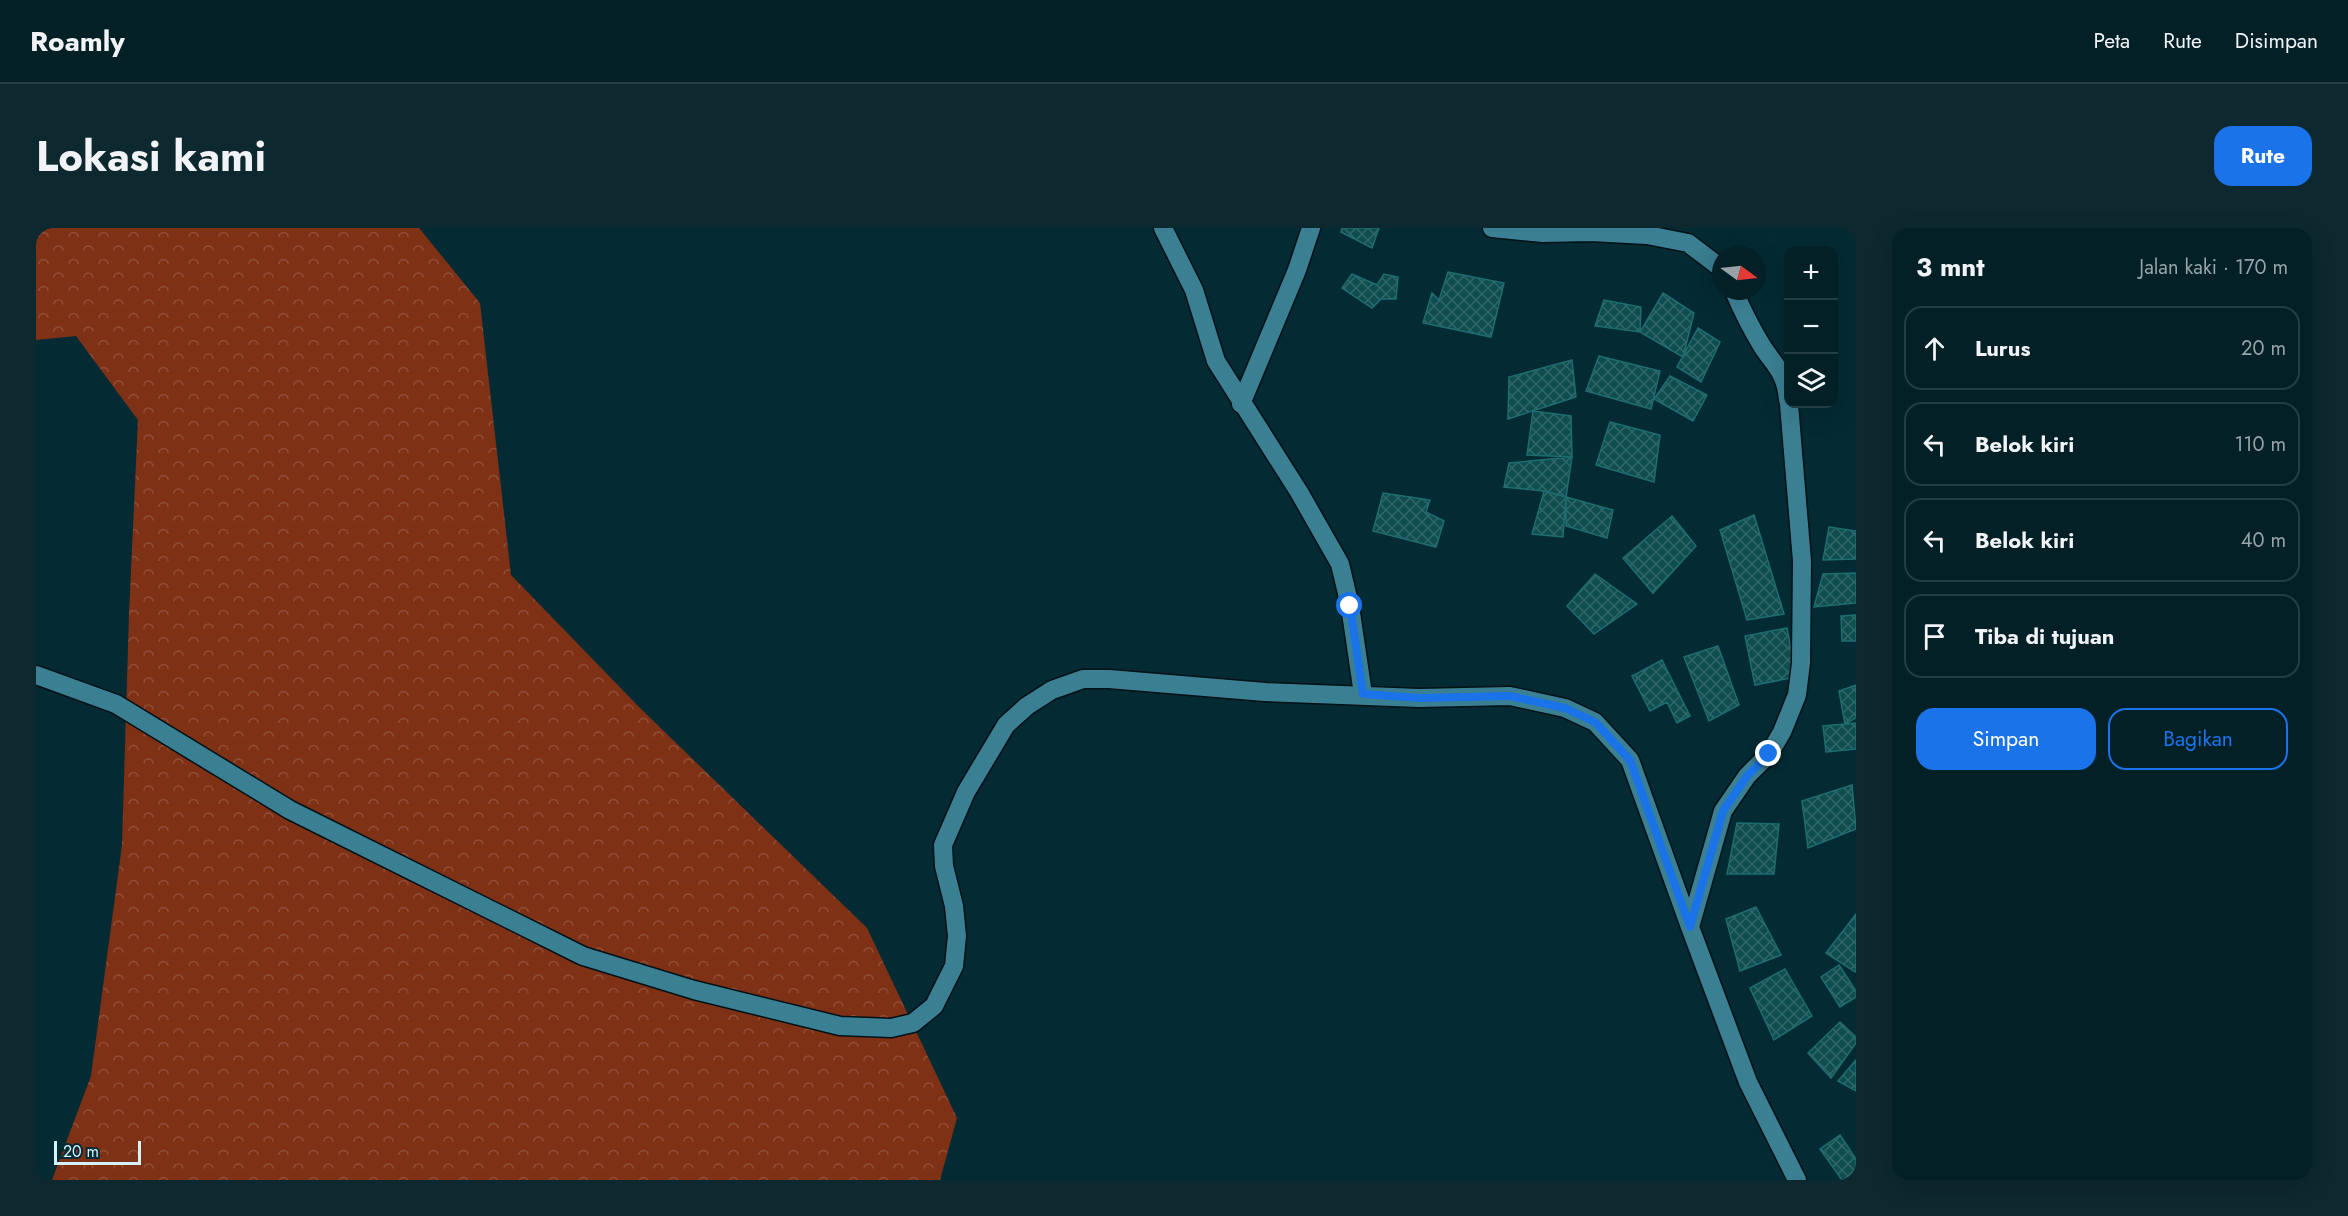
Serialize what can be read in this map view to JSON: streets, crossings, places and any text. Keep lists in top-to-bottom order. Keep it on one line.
{"scale_bar":"20 m","north":"right","page":{"header":"Roamly","nav":["Peta","Rute","Disimpan"],"title":"Lokasi kami","buttons":["Rute",["Simpan","Bagikan"]],"heading":["3 mnt","Jalan kaki · 170 m"],"map_buttons":["+","−"],"list":[["Lurus","20 m"],["Belok kiri","110 m"],["Belok kiri","40 m"],"Tiba di tujuan"],"scale":"20 m"}}
